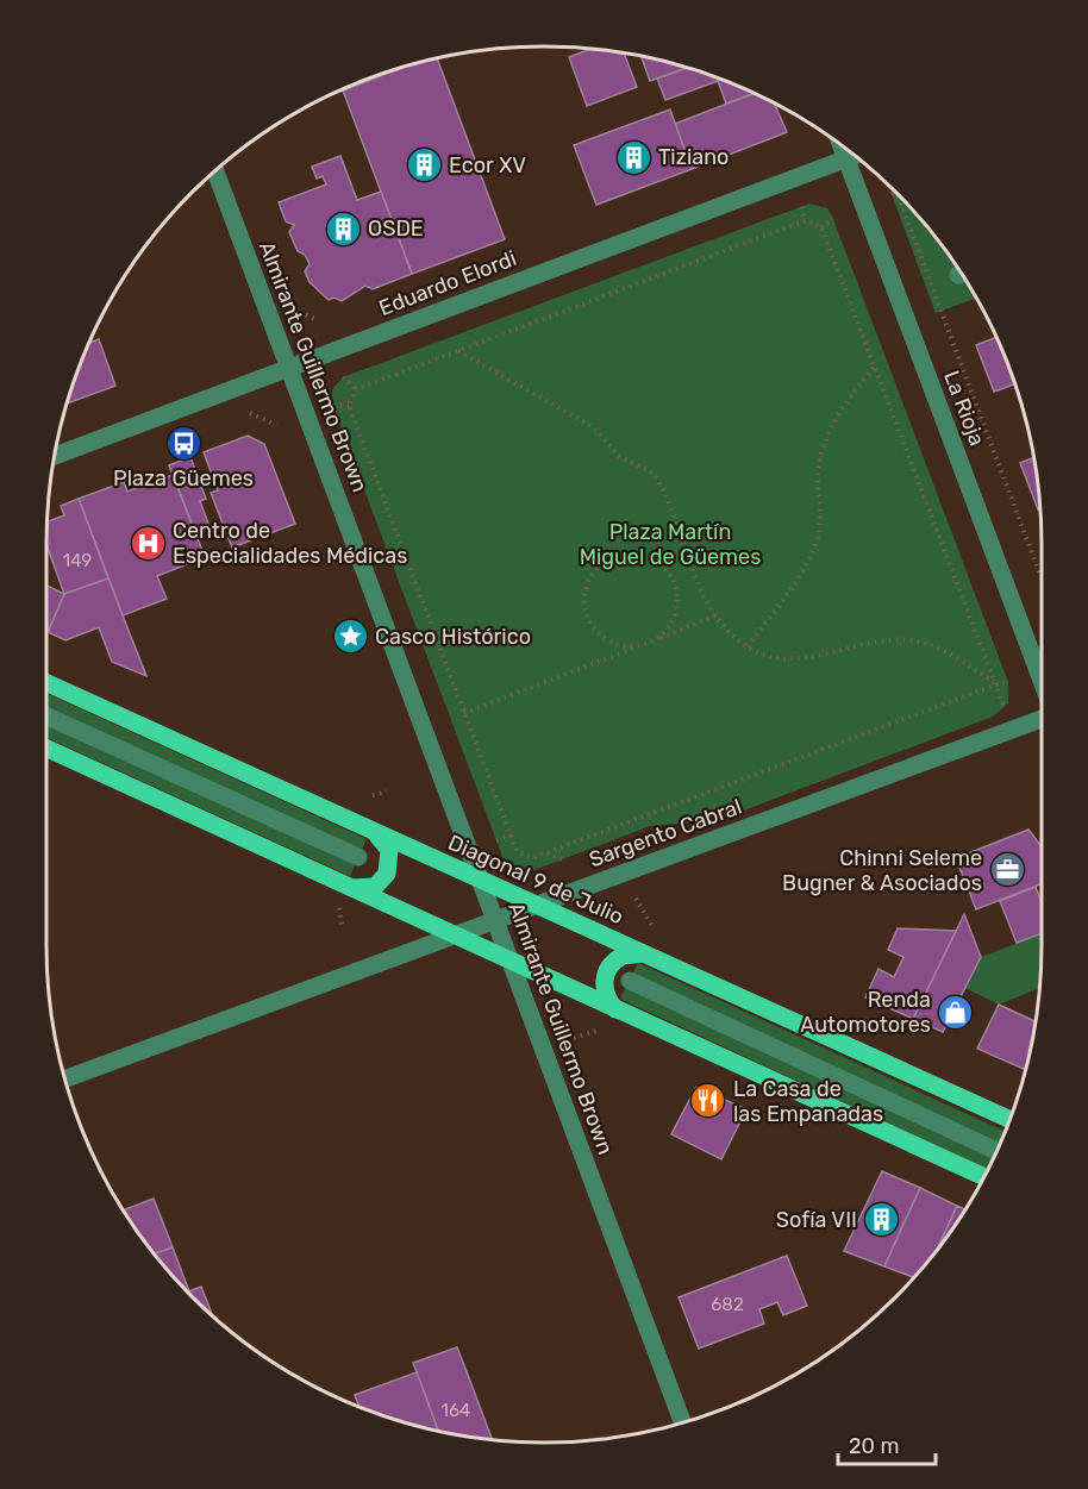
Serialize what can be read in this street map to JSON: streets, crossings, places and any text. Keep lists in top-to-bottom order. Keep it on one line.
{"streets":{"main road":["Diagonal 9 de Julio"],"street":["Eduardo Elordi","Almirante Guillermo Brown","La Rioja","Sargento Cabral"]},"crossings":[["Eduardo Elordi","Almirante Guillermo Brown"],["Eduardo Elordi","La Rioja"],["Almirante Guillermo Brown","Sargento Cabral"],["Almirante Guillermo Brown","Diagonal 9 de Julio"],["Sargento Cabral","Diagonal 9 de Julio"]],"parks":["Plaza Martín Miguel de Güemes"],"places":{"building":["Tiziano","Ecor XV","OSDE","Sofía VII"],"bus stop":["Plaza Güemes"],"hospital":["Centro de Especialidades Médicas"],"place":["Casco Histórico"],"office":["Chinni Seleme Bugner & Asociados"],"shop":["Renda Automotores"],"restaurant":["La Casa de las Empanadas"]},"house_numbers":["149","682","164"],"scale_bar":"20 m"}
